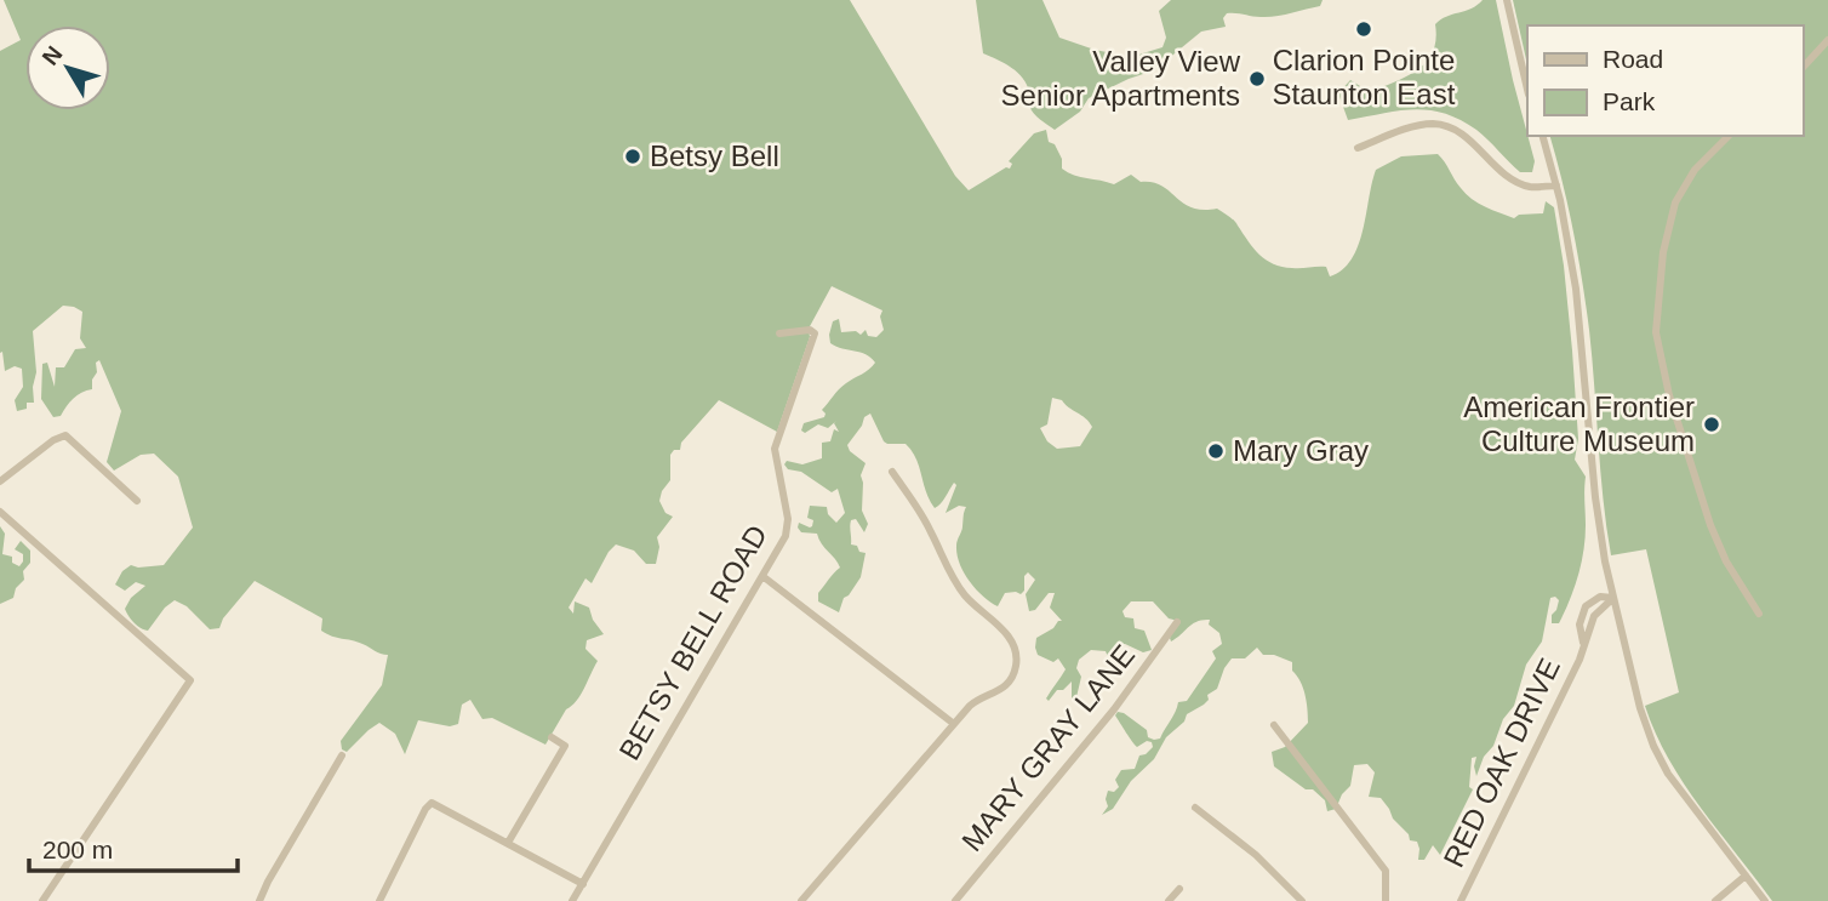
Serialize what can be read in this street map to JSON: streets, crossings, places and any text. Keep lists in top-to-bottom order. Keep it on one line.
{"streets":{"street":["BETSY BELL ROAD","MARY GRAY LANE","RED OAK DRIVE"]},"places":["Clarion Pointe Staunton East","Valley View Senior Apartments","Betsy Bell","American Frontier Culture Museum","Mary Gray"],"legend":["Road","Park"],"scale_bar":"200 m","north":"top left"}
